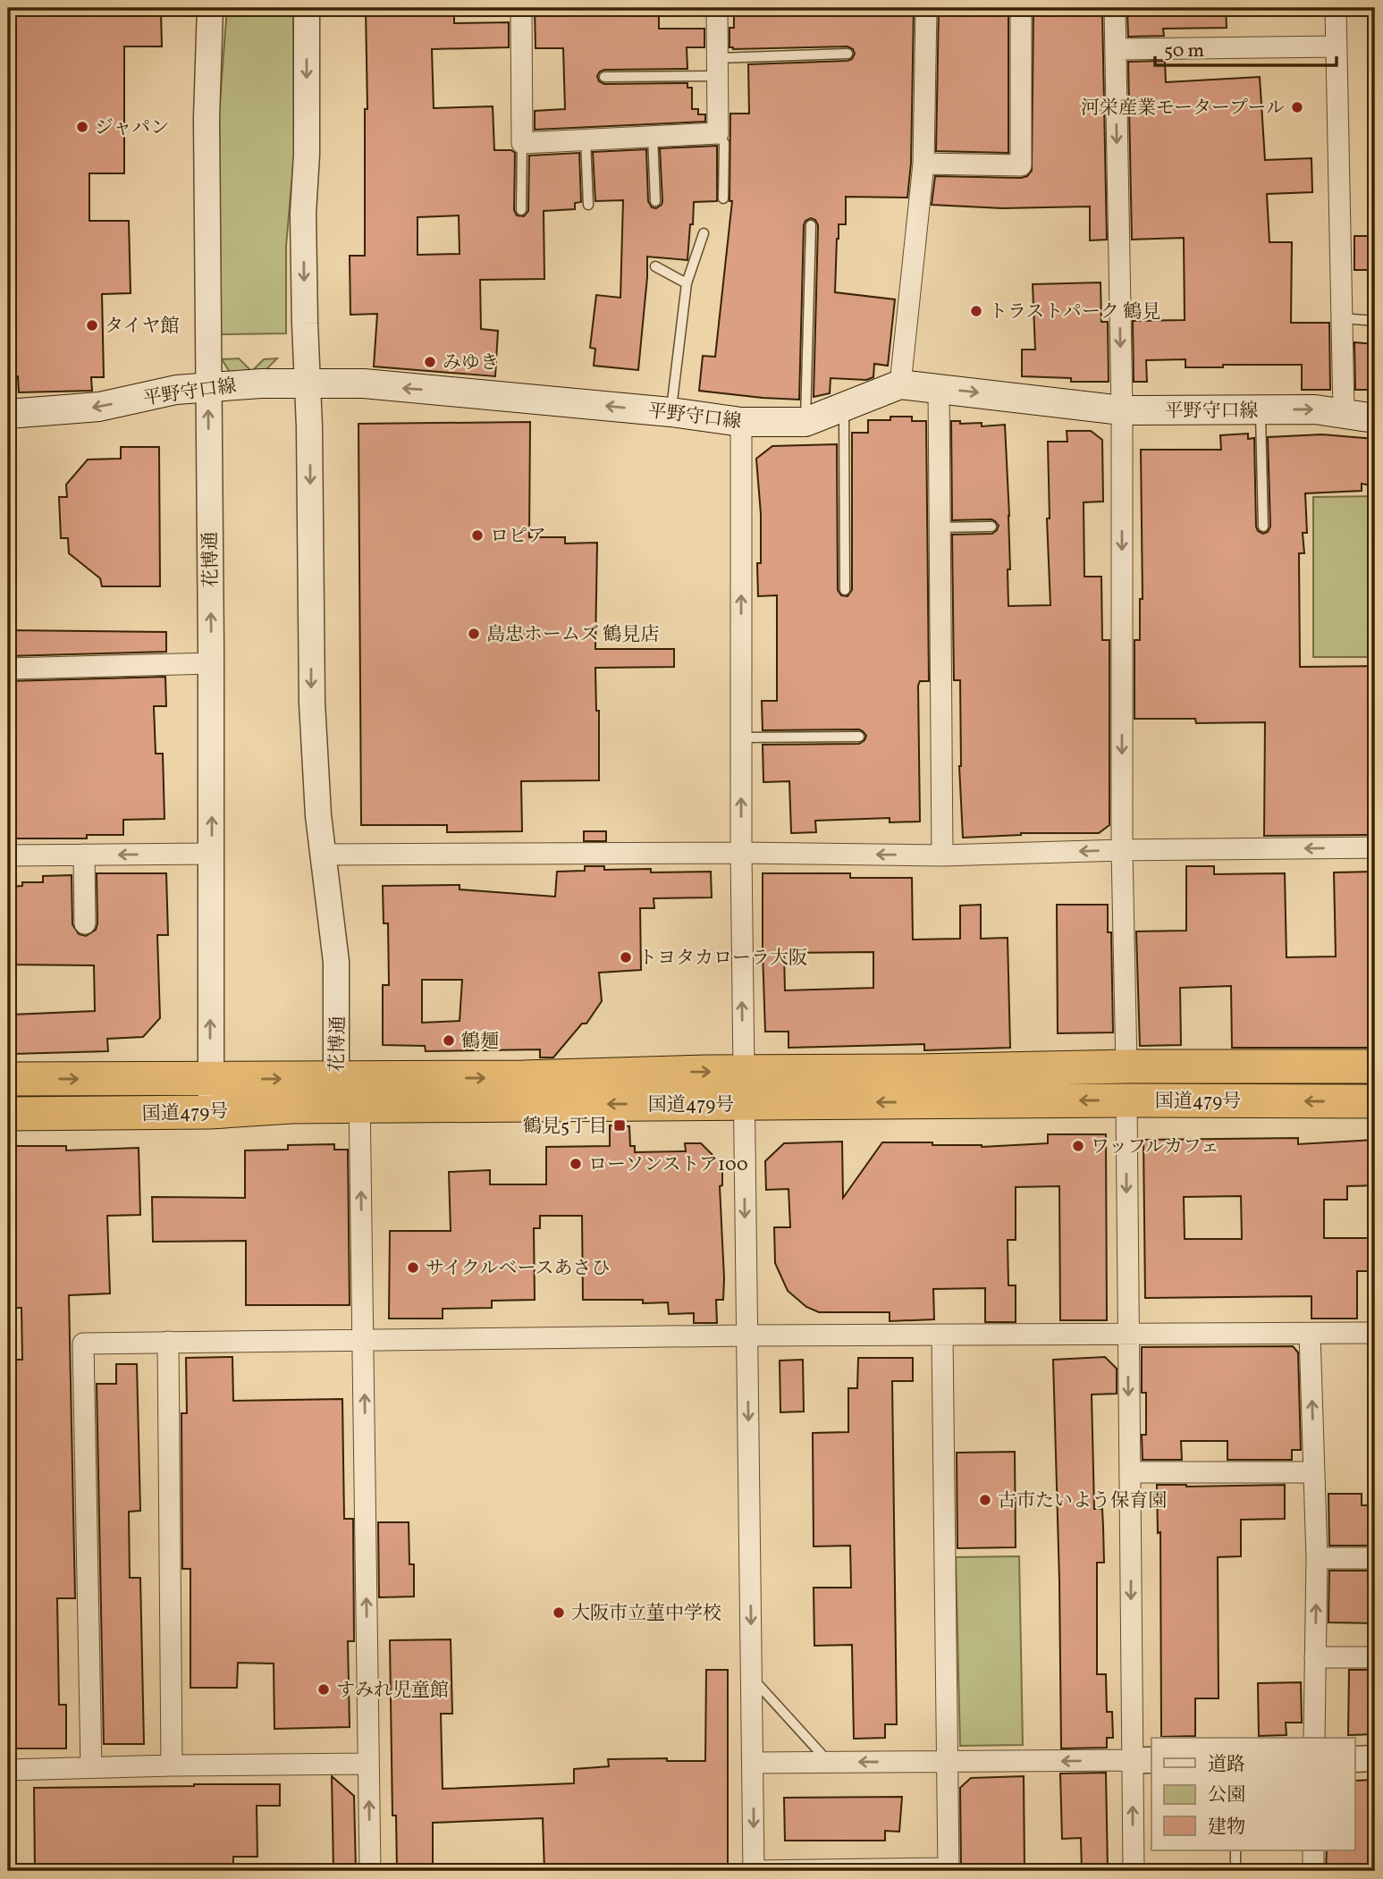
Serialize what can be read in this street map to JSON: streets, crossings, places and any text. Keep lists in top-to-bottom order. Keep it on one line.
{"streets":{"highway":["国道479号"],"main road":["平野守口線"],"street":["花博通"]},"crossings":[["平野守口線","花博通"],["花博通","国道479号"]],"places":{"other":["河栄産業モータープール","ジャパン","トラストパーク 鶴見","タイヤ館","みゆき","ロピア","島忠ホームズ 鶴見店","トヨタカローラ大阪","鶴麺","ワッフルカフェ","ローソンストア100","サイクルベースあさひ","古市たいよう保育園","大阪市立菫中学校","すみれ児童館"],"transit":["鶴見5丁目"]},"legend":["道路","公園","建物"],"scale_bar":"50 m"}
